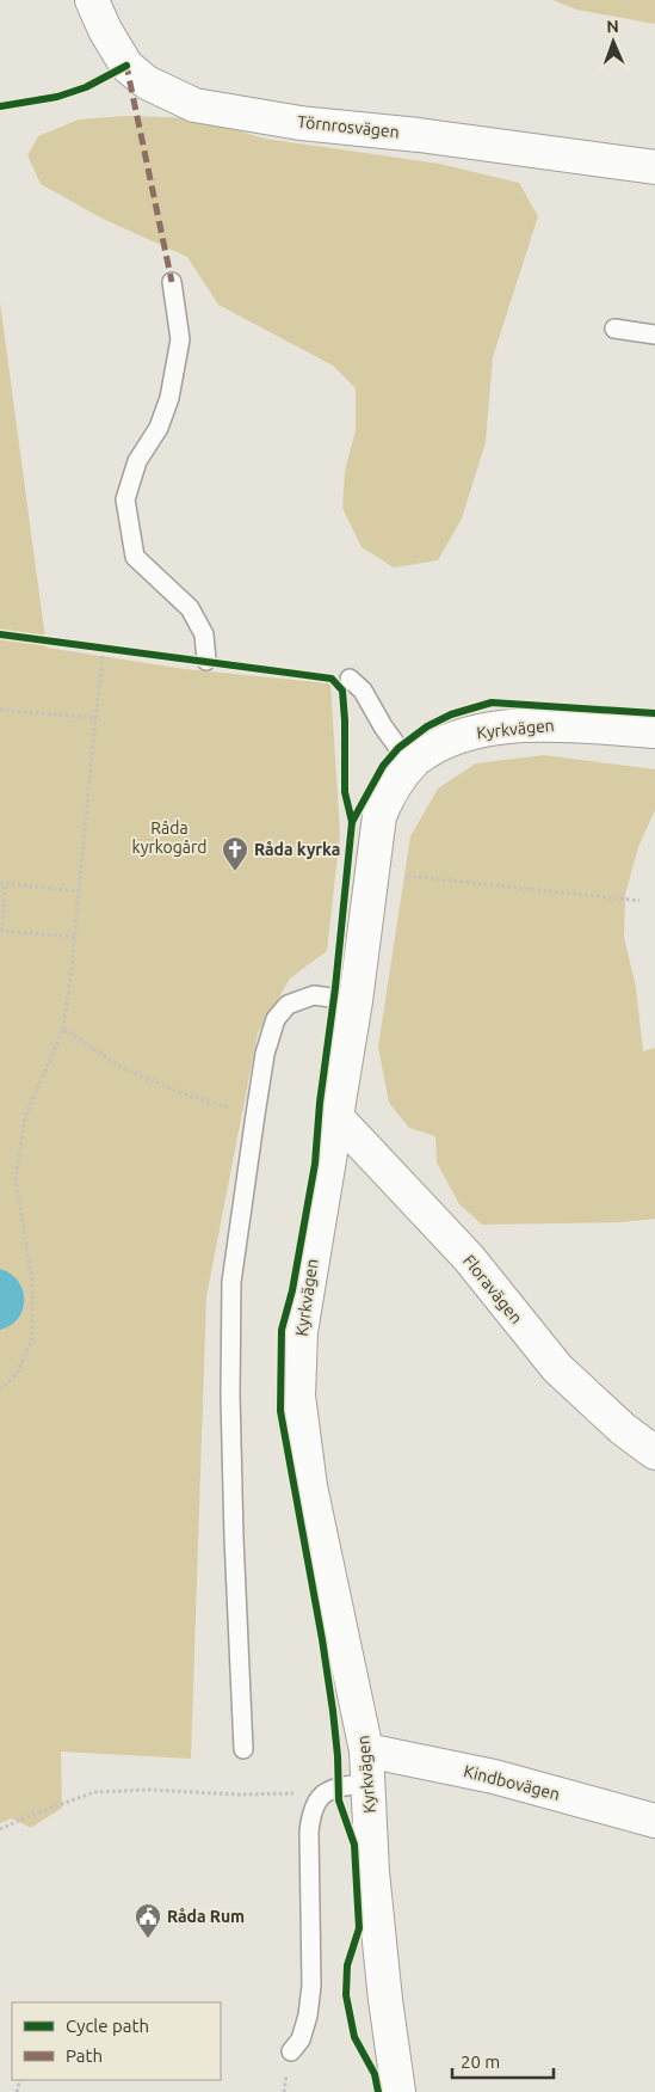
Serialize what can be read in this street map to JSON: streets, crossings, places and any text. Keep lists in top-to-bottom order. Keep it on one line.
{"streets":{"street":["Törnrosvägen","Kyrkvägen","Floravägen","Kindbovägen"]},"crossings":[["Kyrkvägen","Floravägen"],["Kyrkvägen","Kindbovägen"]],"parks":["Råda kyrkogård"],"places":{"church":["Råda kyrka"],"public building":["Råda Rum"]},"legend":["Cycle path","Path"],"scale_bar":"20 m","north":"top"}
